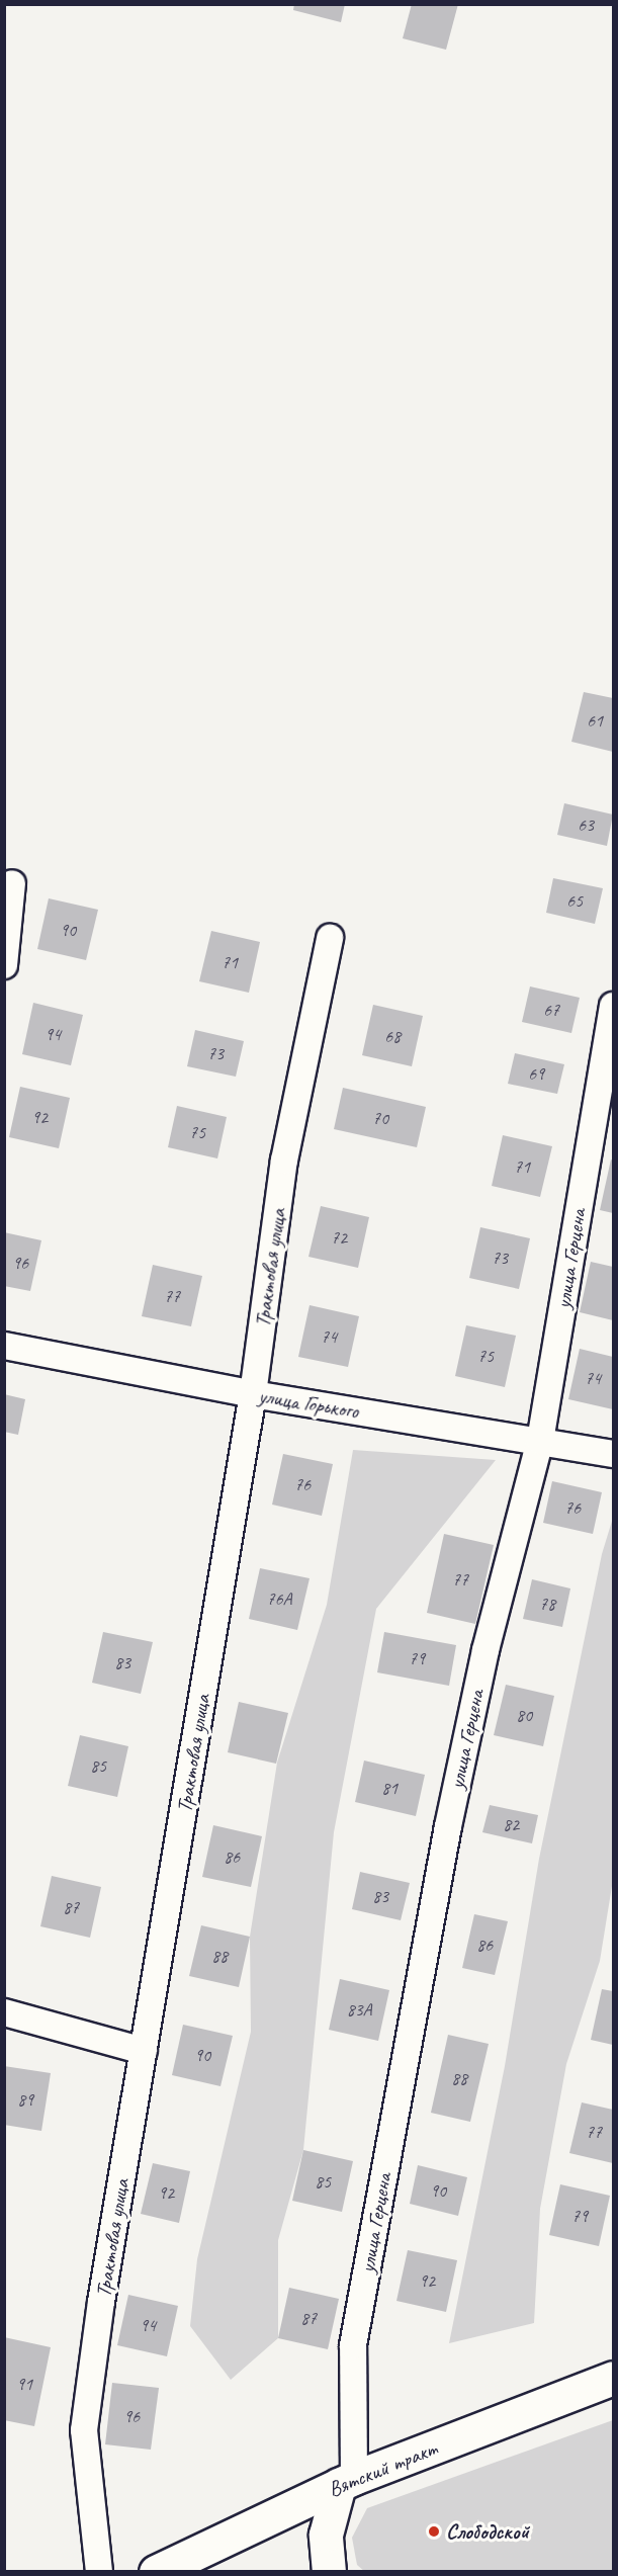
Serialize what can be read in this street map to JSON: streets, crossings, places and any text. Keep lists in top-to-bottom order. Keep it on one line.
{"streets":{"main road":["Вятский тракт"],"street":["улица Герцена","Трактовая улица","улица Горького"]},"crossings":[["улица Герцена","улица Горького"],["улица Герцена","Вятский тракт"],["Трактовая улица","улица Горького"]],"places":["Слободской"],"house_numbers":["61","63","65","90","71","67","94","68","73","69","92","70","75","71","72","73","96","77","74","75","74","76","76","77","76А","78","79","83","80","85","81","82","86","83","87","86","88","83А","90","88","89","77","85","90","92","79","92","87","94","91","96"]}
